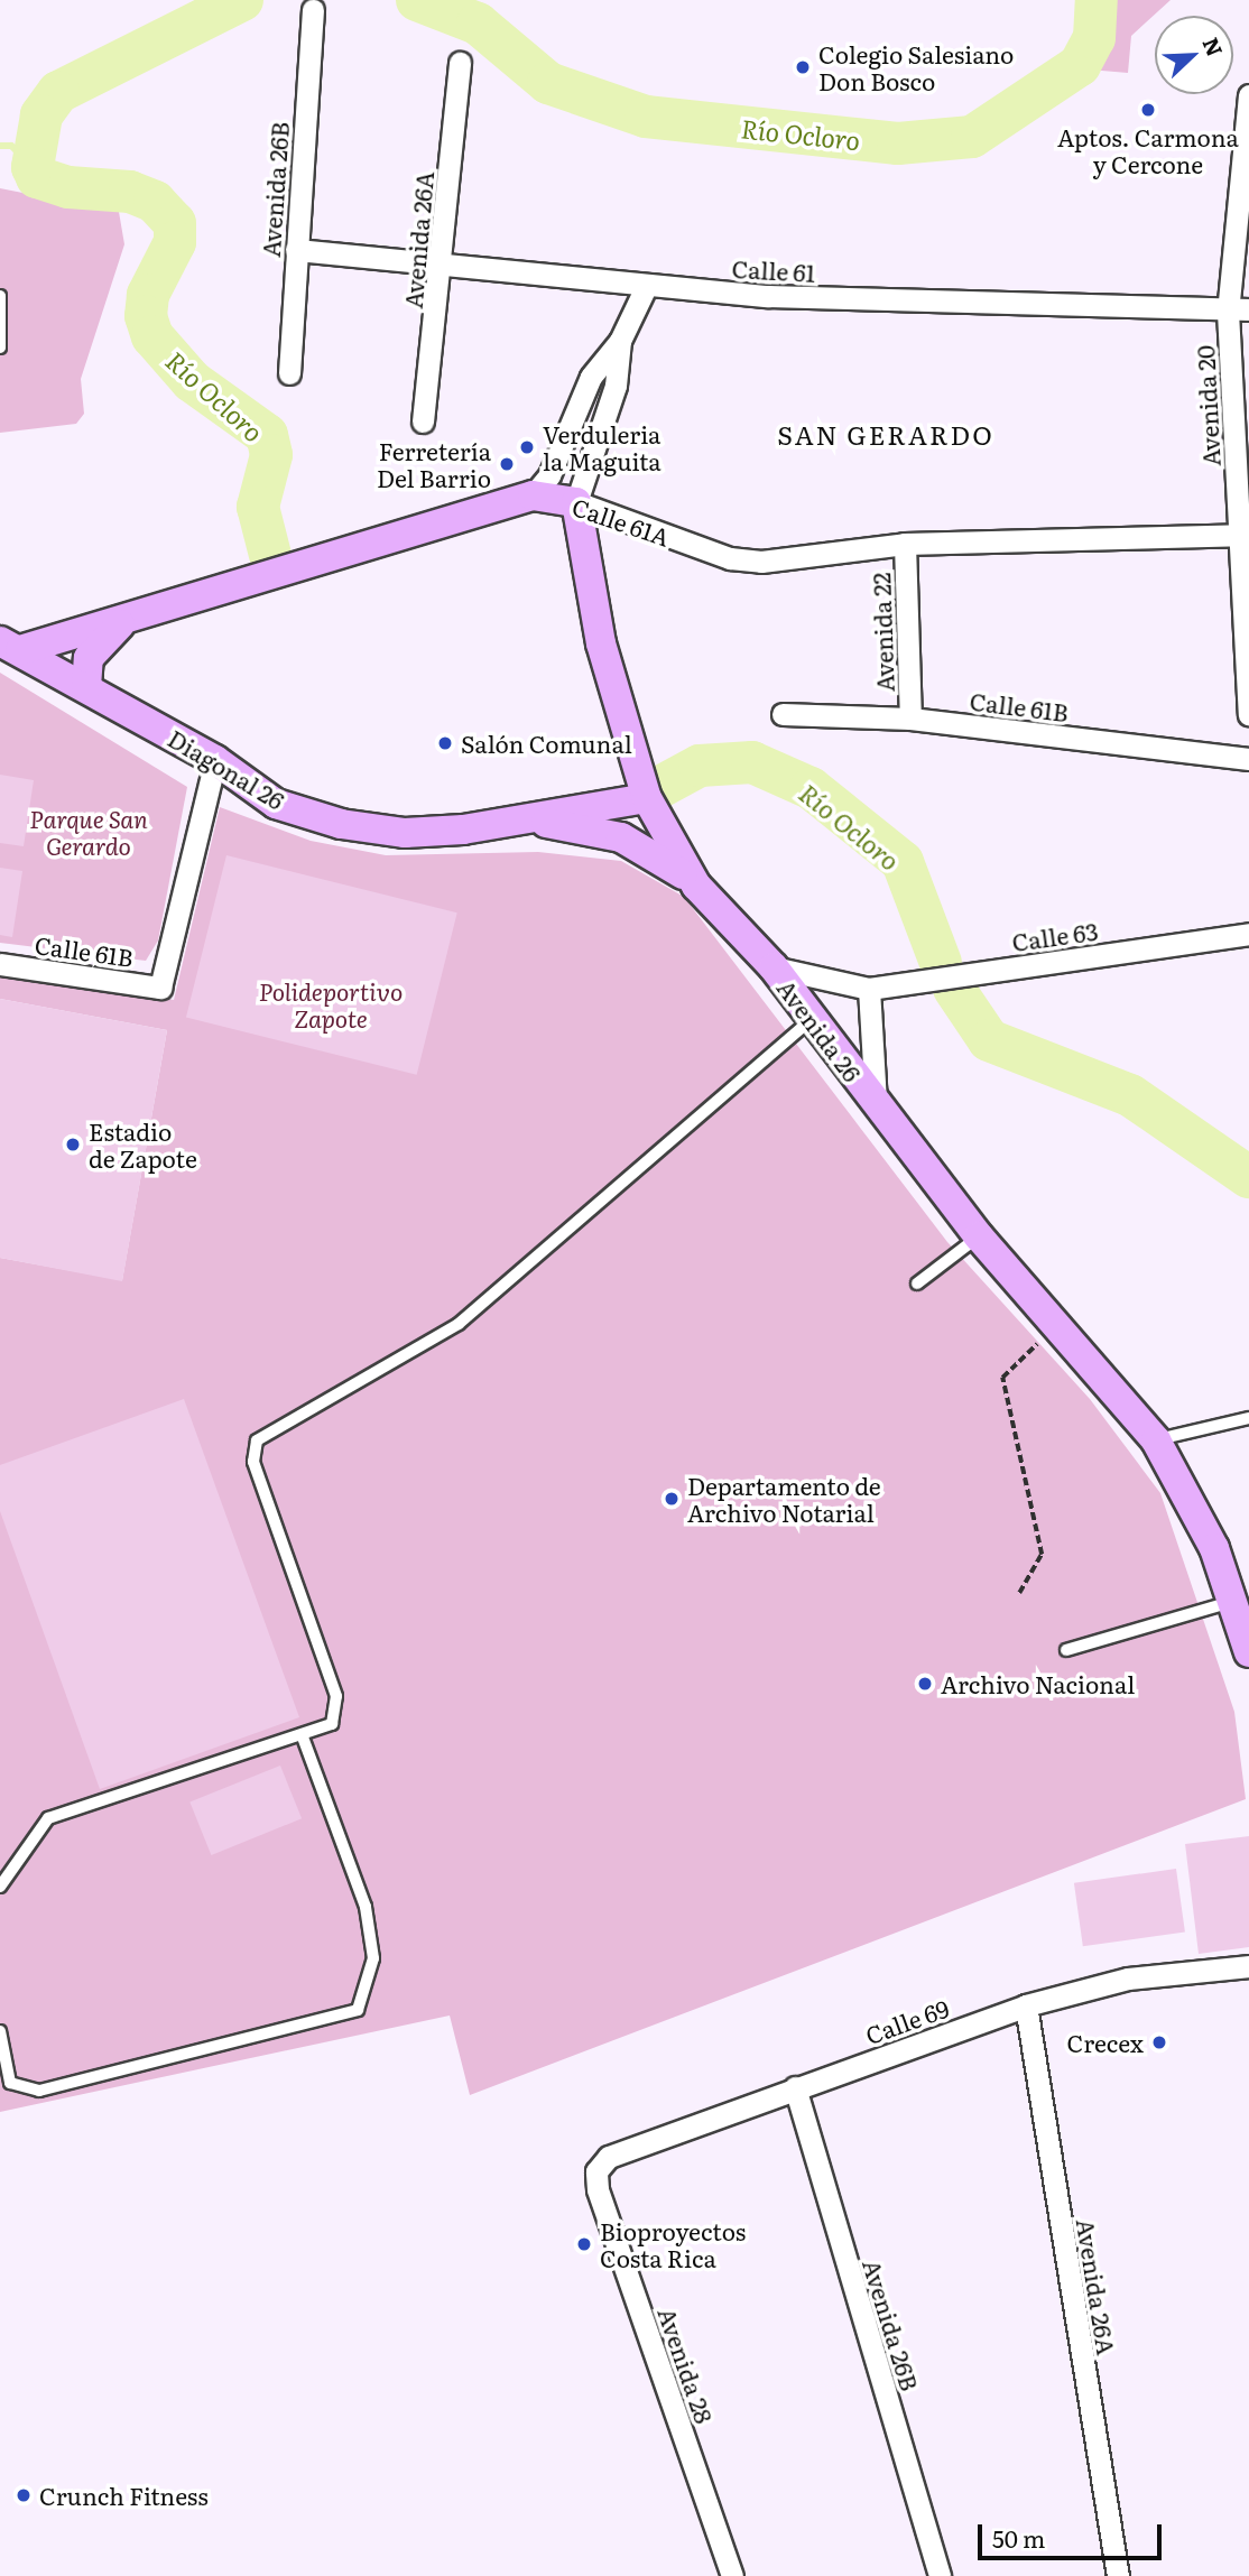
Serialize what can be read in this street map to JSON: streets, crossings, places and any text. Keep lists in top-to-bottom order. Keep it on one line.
{"streets":{"street":["Avenida 26B","Avenida 26A","Calle 61","Avenida 20","Calle 61A","Avenida 22","Calle 61B","Diagonal 26","Calle 63","Avenida 26","Calle 69","Avenida 28"]},"crossings":[["Avenida 26B","Calle 61"],["Avenida 26B","Calle 69"],["Avenida 26A","Calle 61"],["Avenida 26A","Calle 69"],["Calle 61","Avenida 20"],["Calle 61","Avenida 26"],["Avenida 20","Calle 61A"],["Calle 61A","Avenida 22"],["Calle 61A","Diagonal 26"],["Calle 61A","Avenida 26"],["Avenida 22","Calle 61B"],["Calle 61B","Diagonal 26"],["Diagonal 26","Avenida 26"],["Calle 63","Avenida 26"],["Calle 69","Avenida 28"]],"districts":["SAN GERARDO"],"water":["Río Ocloro"],"parks":["Parque San Gerardo","Polideportivo Zapote"],"places":["Colegio Salesiano Don Bosco","Aptos. Carmona y Cercone","Verduleria la Maguita","Ferretería Del Barrio","Salón Comunal","Estadio de Zapote","Departamento de Archivo Notarial","Archivo Nacional","Crecex","Bioproyectos Costa Rica","Crunch Fitness"],"scale_bar":"50 m","north":"top right"}
